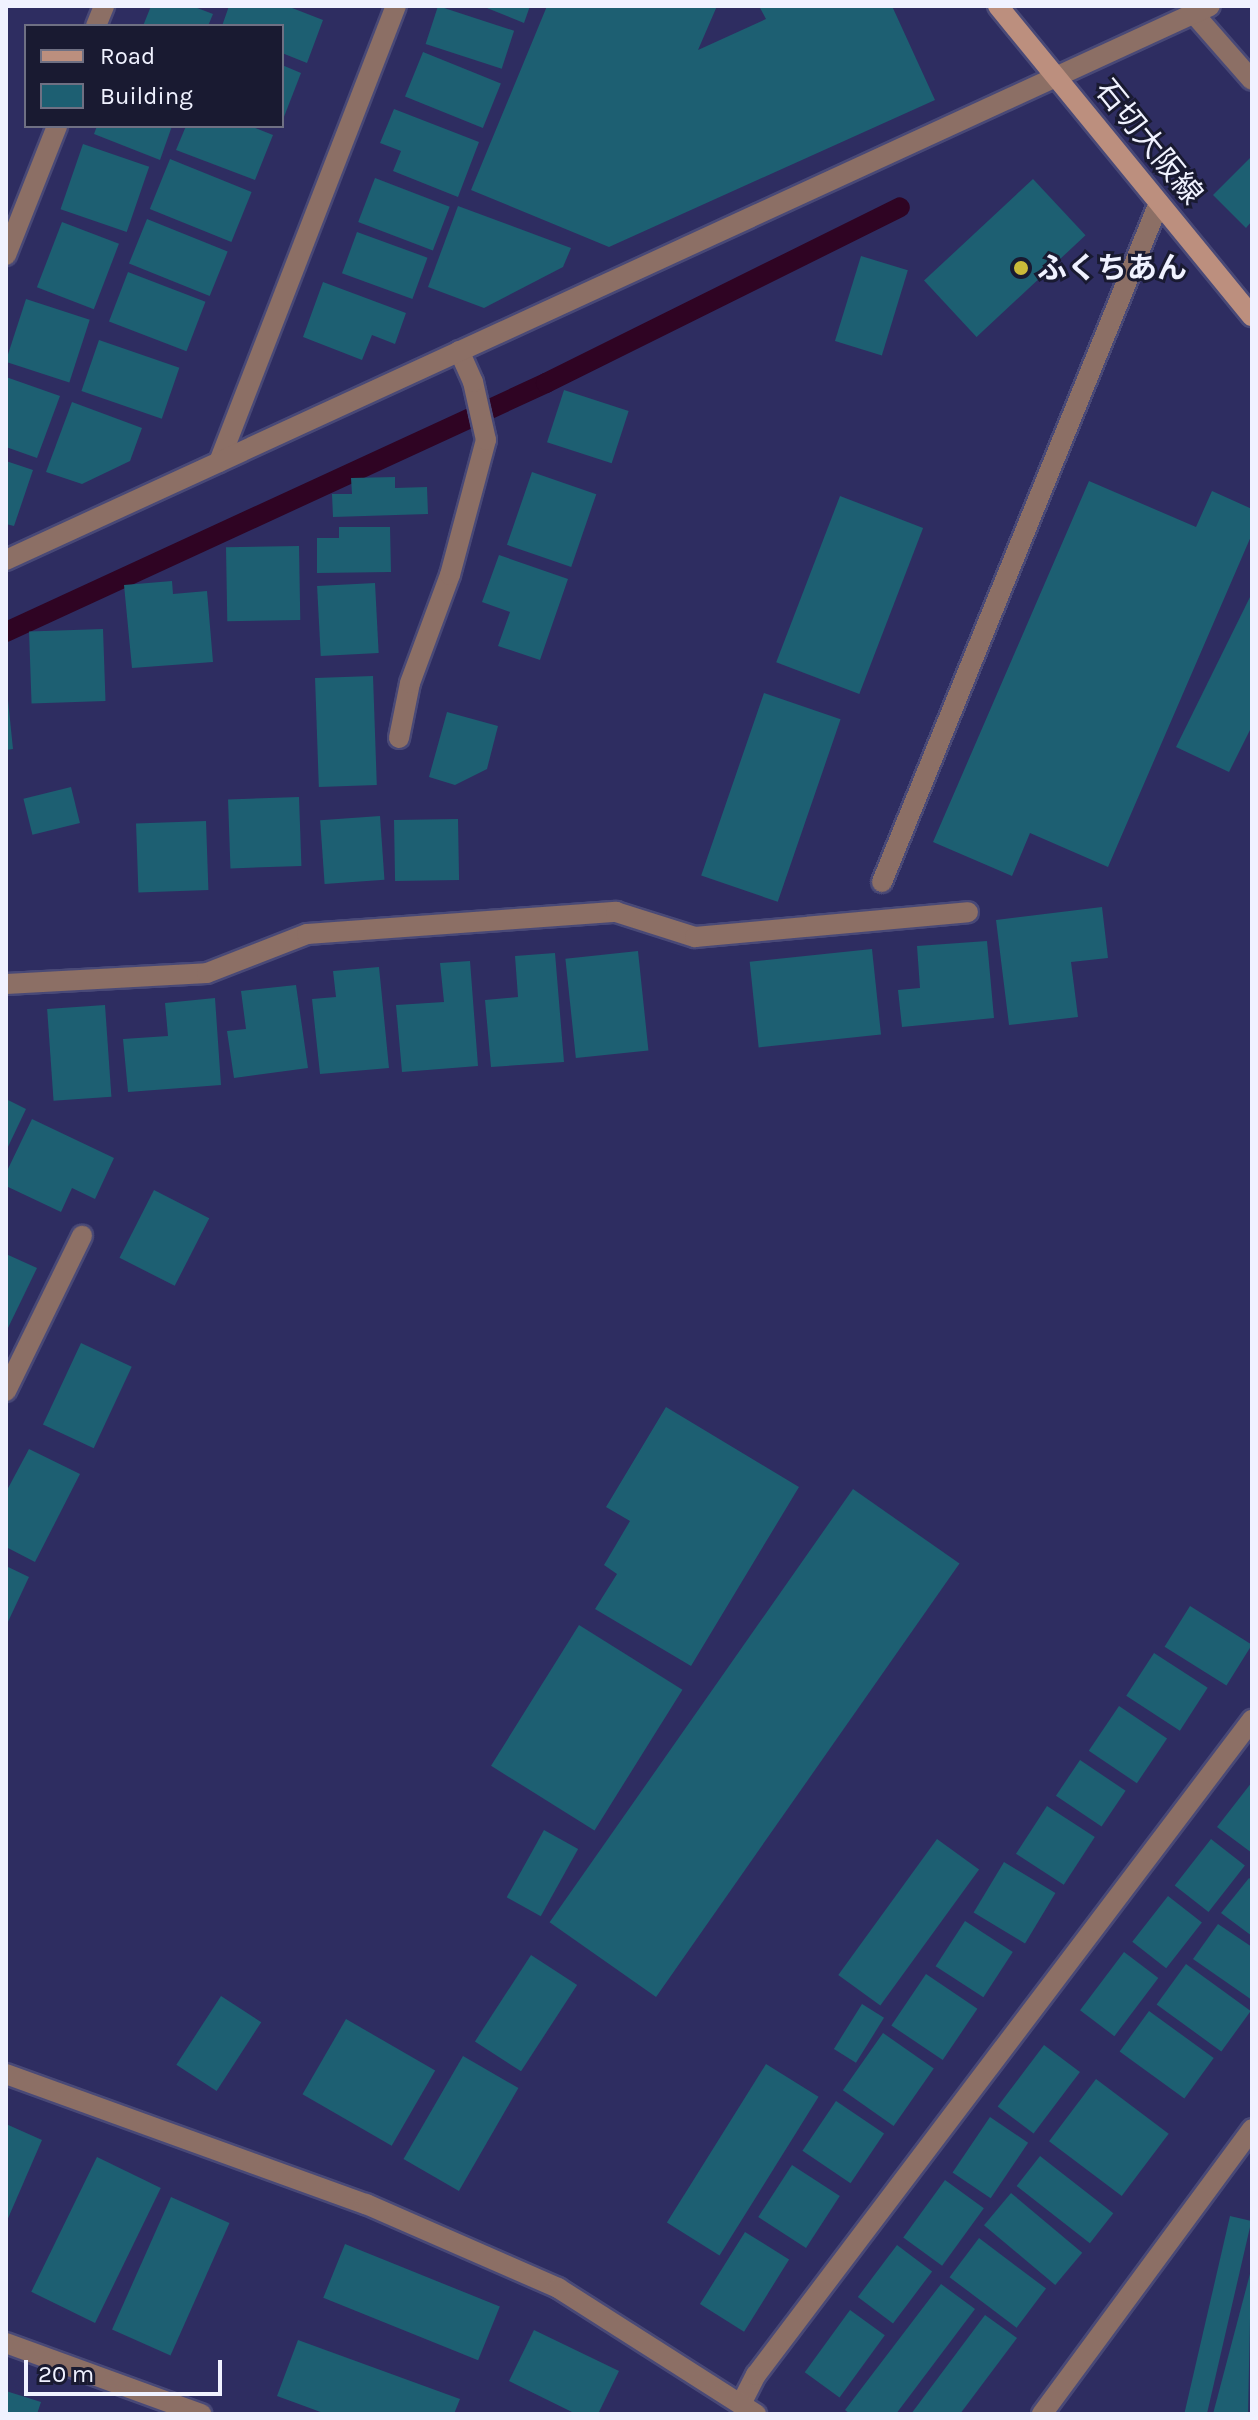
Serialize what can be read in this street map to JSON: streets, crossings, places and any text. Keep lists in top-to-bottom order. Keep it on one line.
{"streets":{"main road":["石切大阪線"]},"places":["ふくちあん"],"legend":["Road","Building"],"scale_bar":"20 m"}
